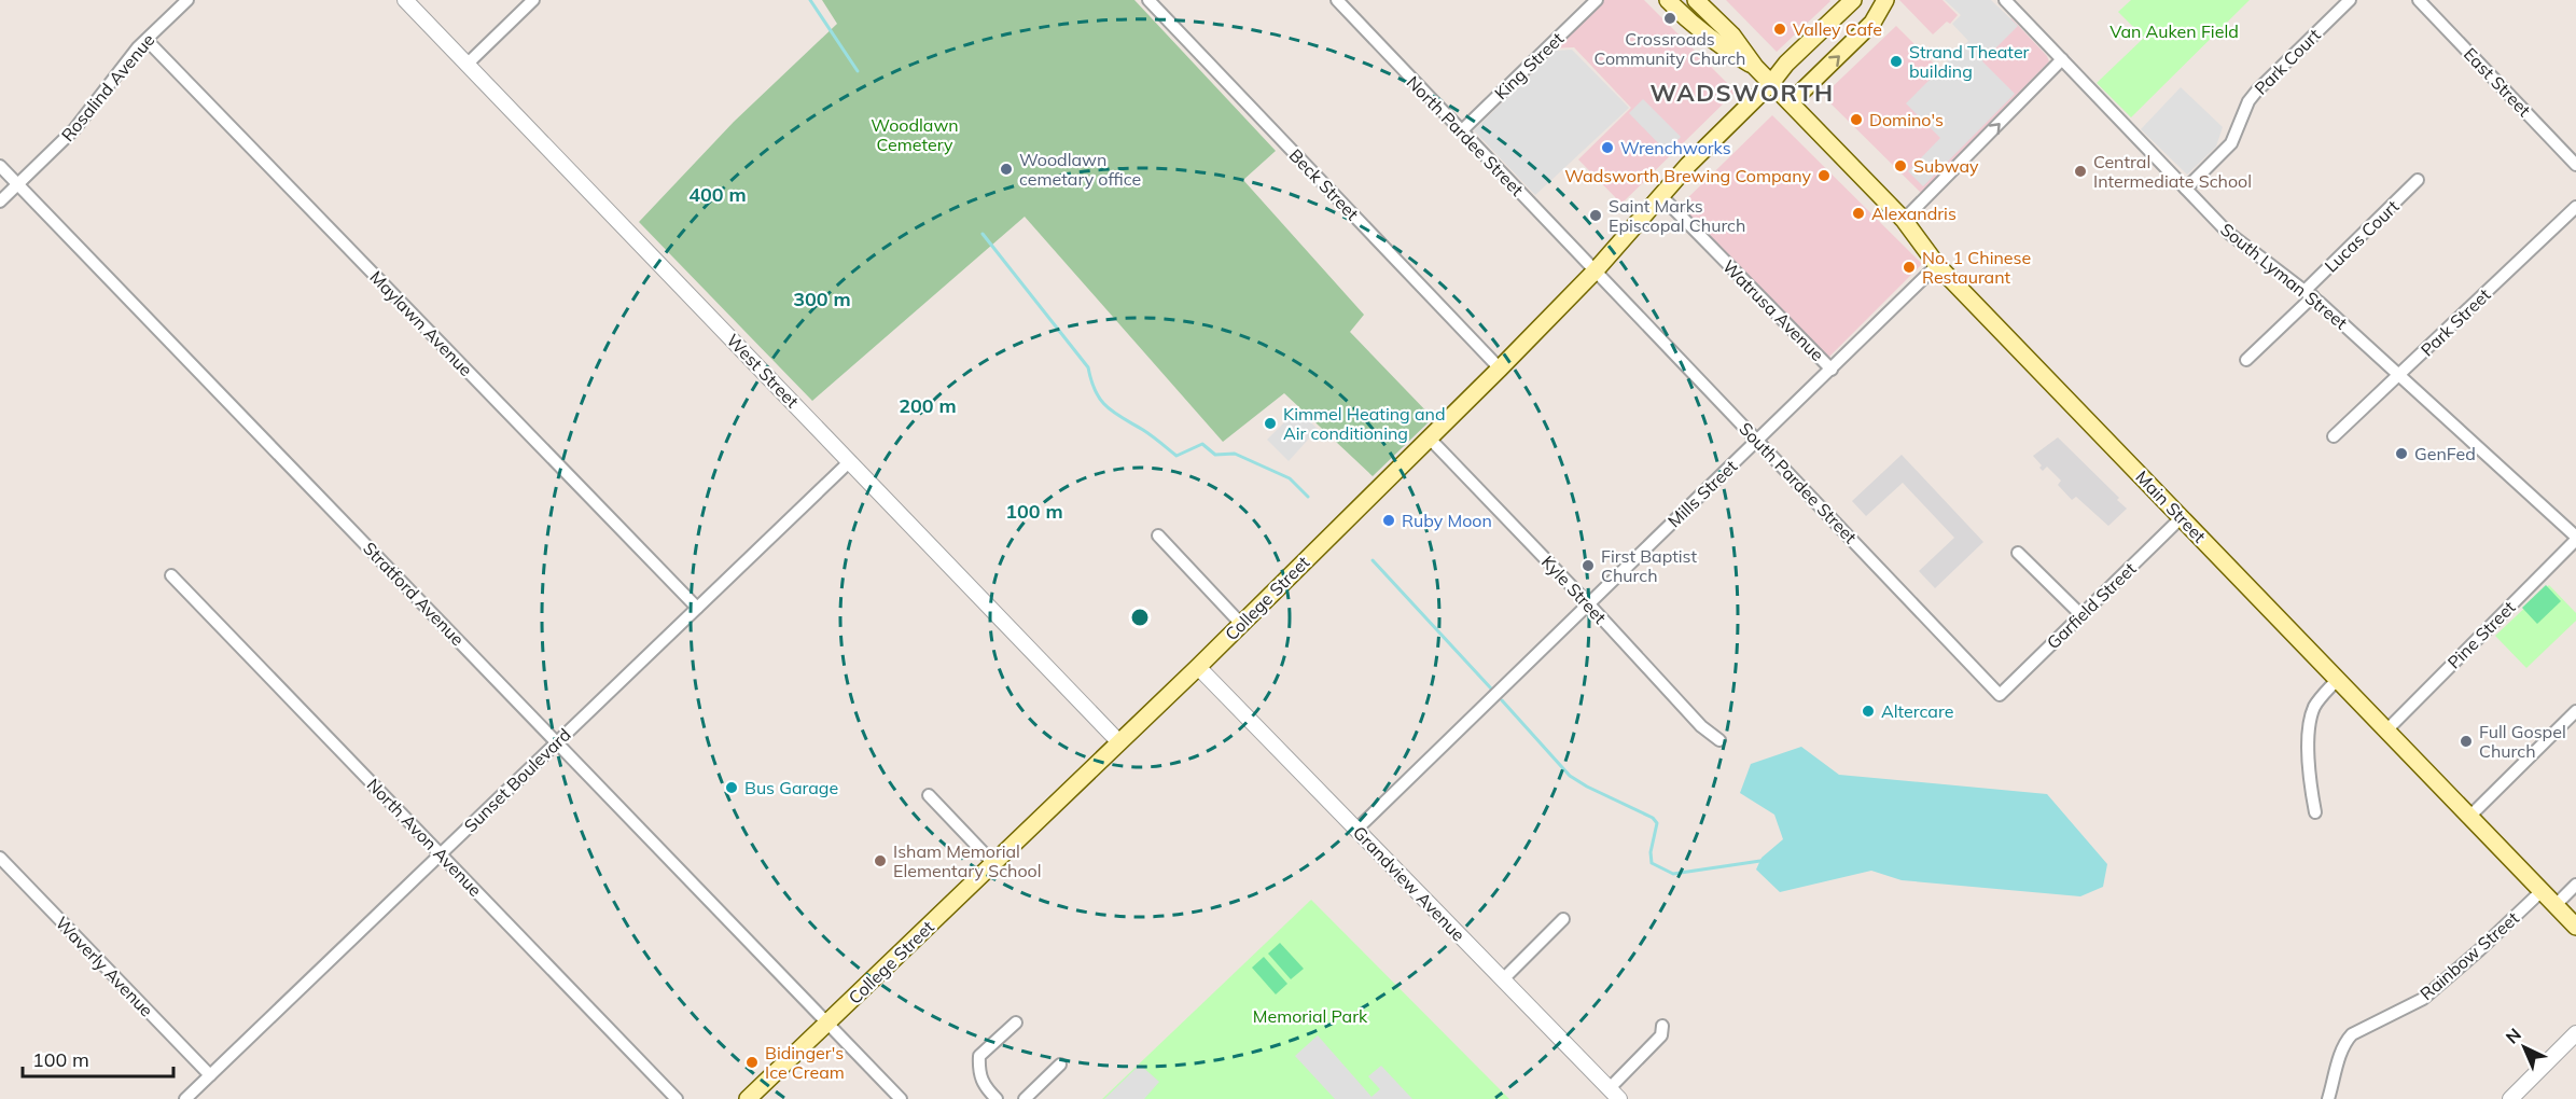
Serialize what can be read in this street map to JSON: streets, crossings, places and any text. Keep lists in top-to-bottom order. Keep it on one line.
{"streets":{"main road":["Main Street","College Street"],"street":["Park Court","King Street","East Street","Rosalind Avenue","North Pardee Street","Beck Street","Lucas Court","South Lyman Street","Watrusa Avenue","Park Street","Maylawn Avenue","West Street","South Pardee Street","Mills Street","Kyle Street","Stratford Avenue","Garfield Street","Pine Street","Sunset Boulevard","North Avon Avenue","Grandview Avenue","Rainbow Street","Waverly Avenue"]},"crossings":[["Park Court","South Lyman Street"],["King Street","North Pardee Street"],["Rosalind Avenue","Maylawn Avenue"],["Rosalind Avenue","Stratford Avenue"],["North Pardee Street","South Pardee Street"],["North Pardee Street","College Street"],["Beck Street","College Street"],["Lucas Court","South Lyman Street"],["South Lyman Street","Park Street"],["South Lyman Street","Pine Street"],["Watrusa Avenue","Mills Street"],["Watrusa Avenue","College Street"],["Maylawn Avenue","Sunset Boulevard"],["West Street","College Street"],["West Street","Sunset Boulevard"],["South Pardee Street","Mills Street"],["South Pardee Street","College Street"],["South Pardee Street","Garfield Street"],["Mills Street","Main Street"],["Mills Street","Kyle Street"],["Mills Street","Grandview Avenue"],["Main Street","College Street"],["Main Street","Garfield Street"],["Main Street","Pine Street"],["Main Street","Rainbow Street"],["Kyle Street","College Street"],["Stratford Avenue","College Street"],["Stratford Avenue","Sunset Boulevard"],["College Street","Grandview Avenue"],["Sunset Boulevard","North Avon Avenue"],["Sunset Boulevard","Waverly Avenue"]],"districts":["WADSWORTH"],"parks":["Van Auken Field","Woodlawn Cemetery","Memorial Park"],"places":["Crossroads Community Church","Valley Cafe","Strand Theater building","Domino's","Wrenchworks","Subway","Woodlawn cemetary office","Central Intermediate School","Wadsworth Brewing Company","Alexandris","Saint Marks Episcopal Church","No. 1 Chinese Restaurant","Kimmel Heating and Air conditioning","GenFed","Ruby Moon","First Baptist Church","Altercare","Full Gospel Church","Bus Garage","Isham Memorial Elementary School","Bidinger's Ice Cream"],"scale_bar":"100 m","north":"top left","rings":["400 m","300 m","200 m","100 m"]}
